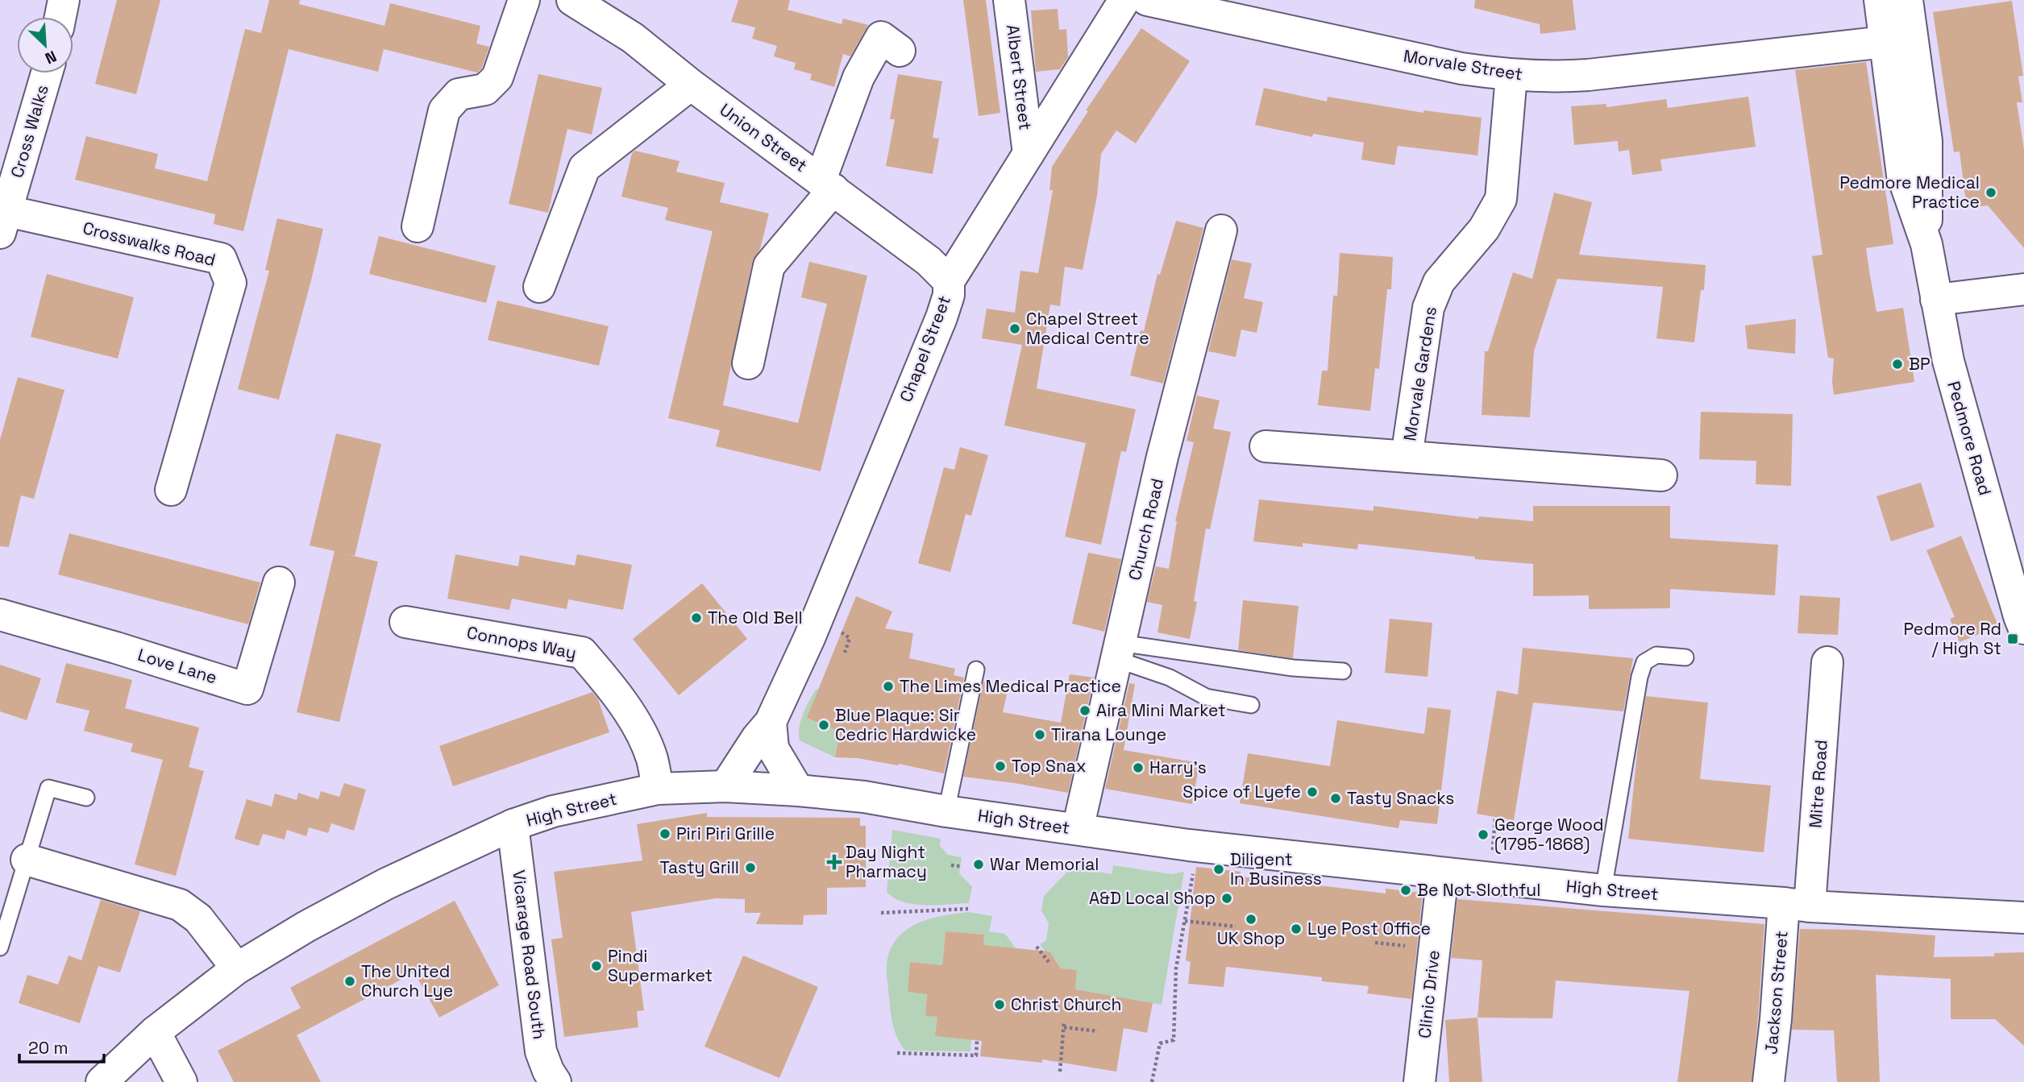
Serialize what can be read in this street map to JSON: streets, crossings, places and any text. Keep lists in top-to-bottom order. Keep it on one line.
{"streets":{"main road":["Morvale Street","Albert Street","Cross Walks","Union Street","Crosswalks Road","Chapel Street","Morvale Gardens","Pedmore Road","Church Road","Connops Way","Love Lane","Mitre Road","High Street","Vicarage Road South","Jackson Street","Clinic Drive"]},"crossings":[["Morvale Street","Morvale Gardens"],["Morvale Street","Pedmore Road"],["Albert Street","Chapel Street"],["Cross Walks","Crosswalks Road"],["Union Street","Chapel Street"],["Chapel Street","High Street"],["Church Road","High Street"],["Connops Way","High Street"],["Mitre Road","High Street"],["Mitre Road","Jackson Street"],["High Street","Vicarage Road South"],["High Street","Jackson Street"],["High Street","Clinic Drive"]],"places":{"other":["Pedmore Medical Practice","Chapel Street Medical Centre","BP","The Old Bell","The Limes Medical Practice","Aira Mini Market","Blue Plaque: Sir Cedric Hardwicke","Tirana Lounge","Top Snax","Harry's","Spice of Lyefe","Tasty Snacks","Piri Piri Grille","George Wood (1795-1868)","War Memorial","Tasty Grill","Diligent In Business","Be Not Slothful","A&D Local Shop","UK Shop","Lye Post Office","Pindi Supermarket","The United Church Lye","Christ Church"],"transit":["Pedmore Rd / High St"],"health":["Day Night Pharmacy"]},"scale_bar":"20 m","north":"bottom right"}
